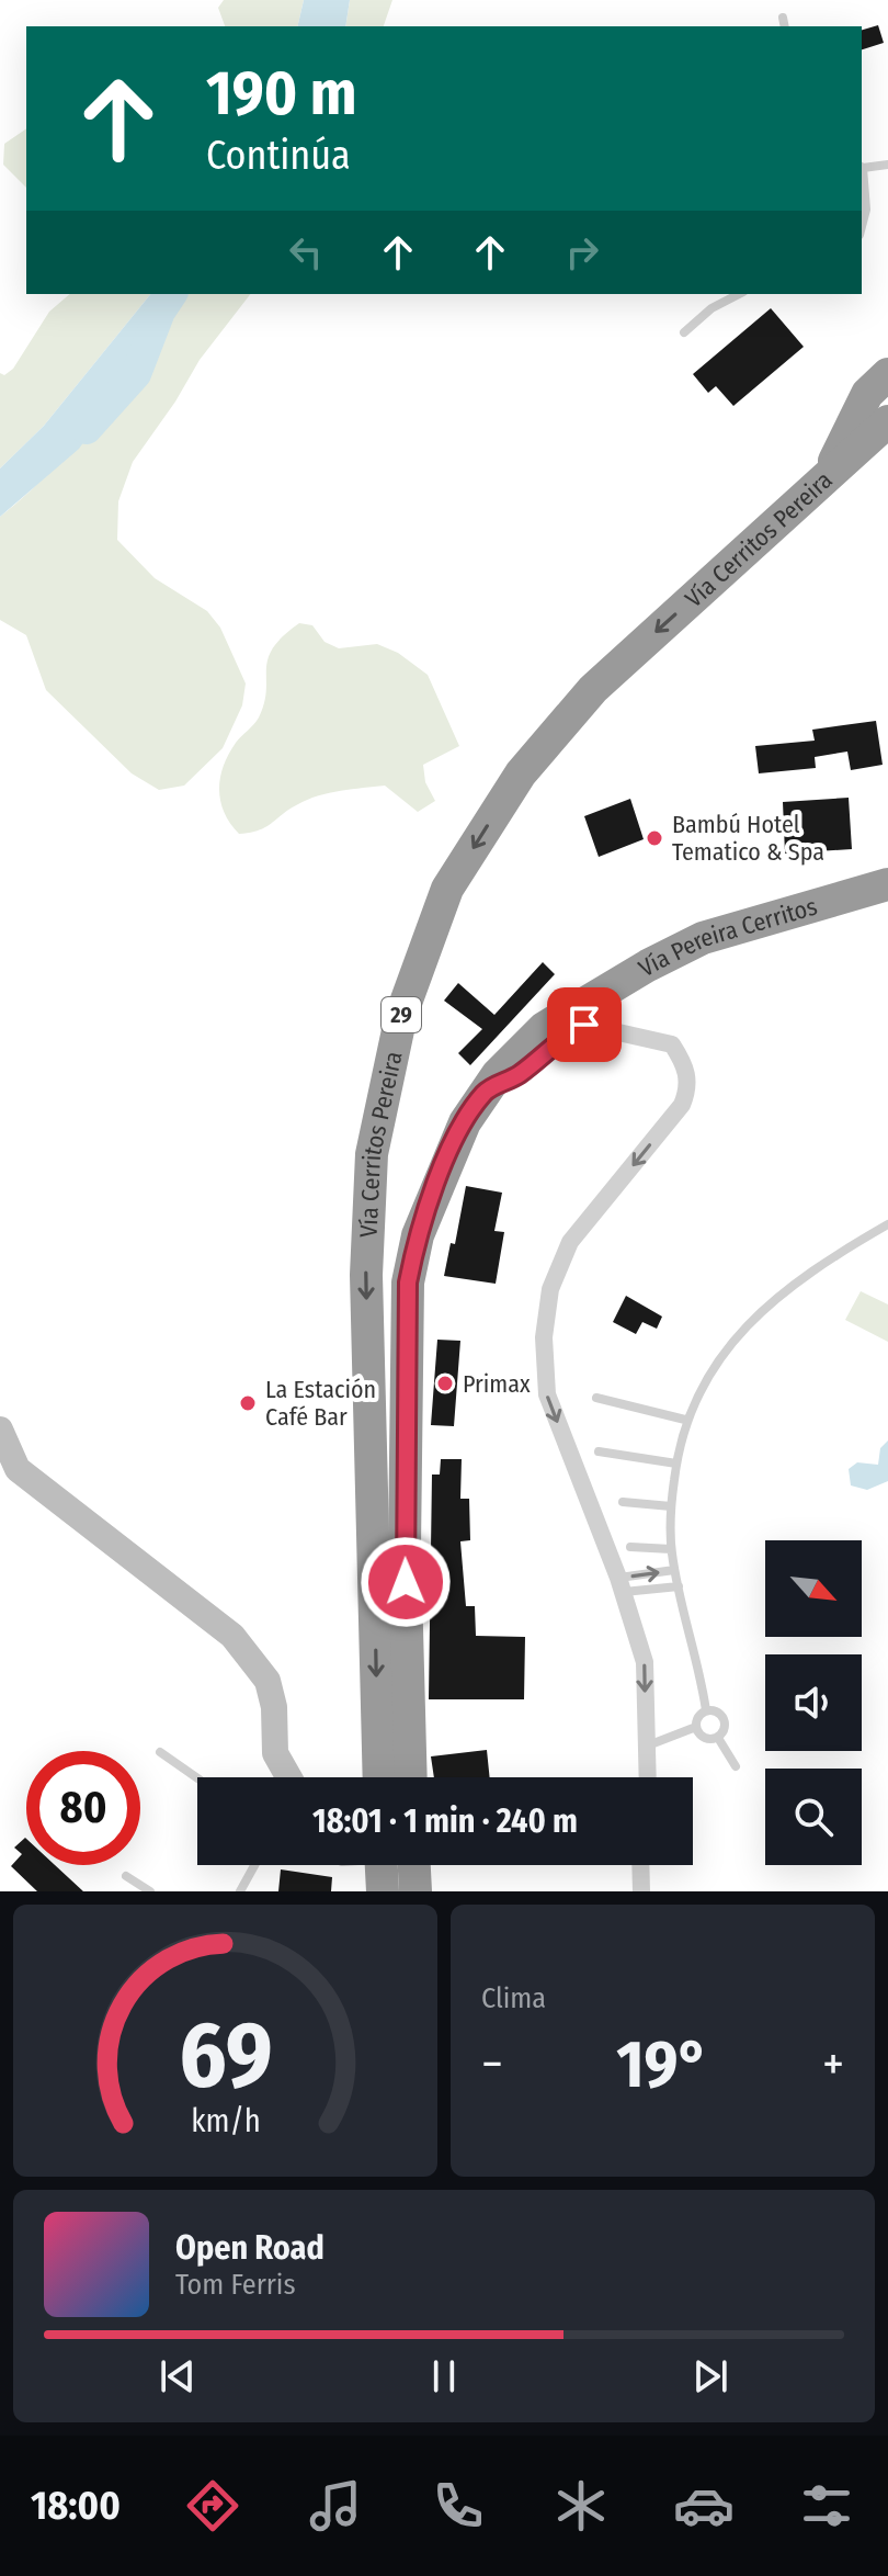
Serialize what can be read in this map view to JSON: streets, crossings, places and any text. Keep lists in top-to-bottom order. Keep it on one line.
{"streets":{"highway":["Vía Cerritos Pereira","Vía Pereira Cerritos","29"]},"one_way":["Vía Cerritos Pereira"],"places":["Bambú Hotel Tematico & Spa","Primax","La Estación Café Bar"],"north":"bottom right","page":{"turn":["190 m","Continúa"],"limit":"80","trip":"18:01 · 1 min · 240 m","tile":"Clima","heat":["−","19°","+"],"song":["Open Road","Tom Ferris"],"tabs":"18:00","gauge":["69","km/h"]}}
